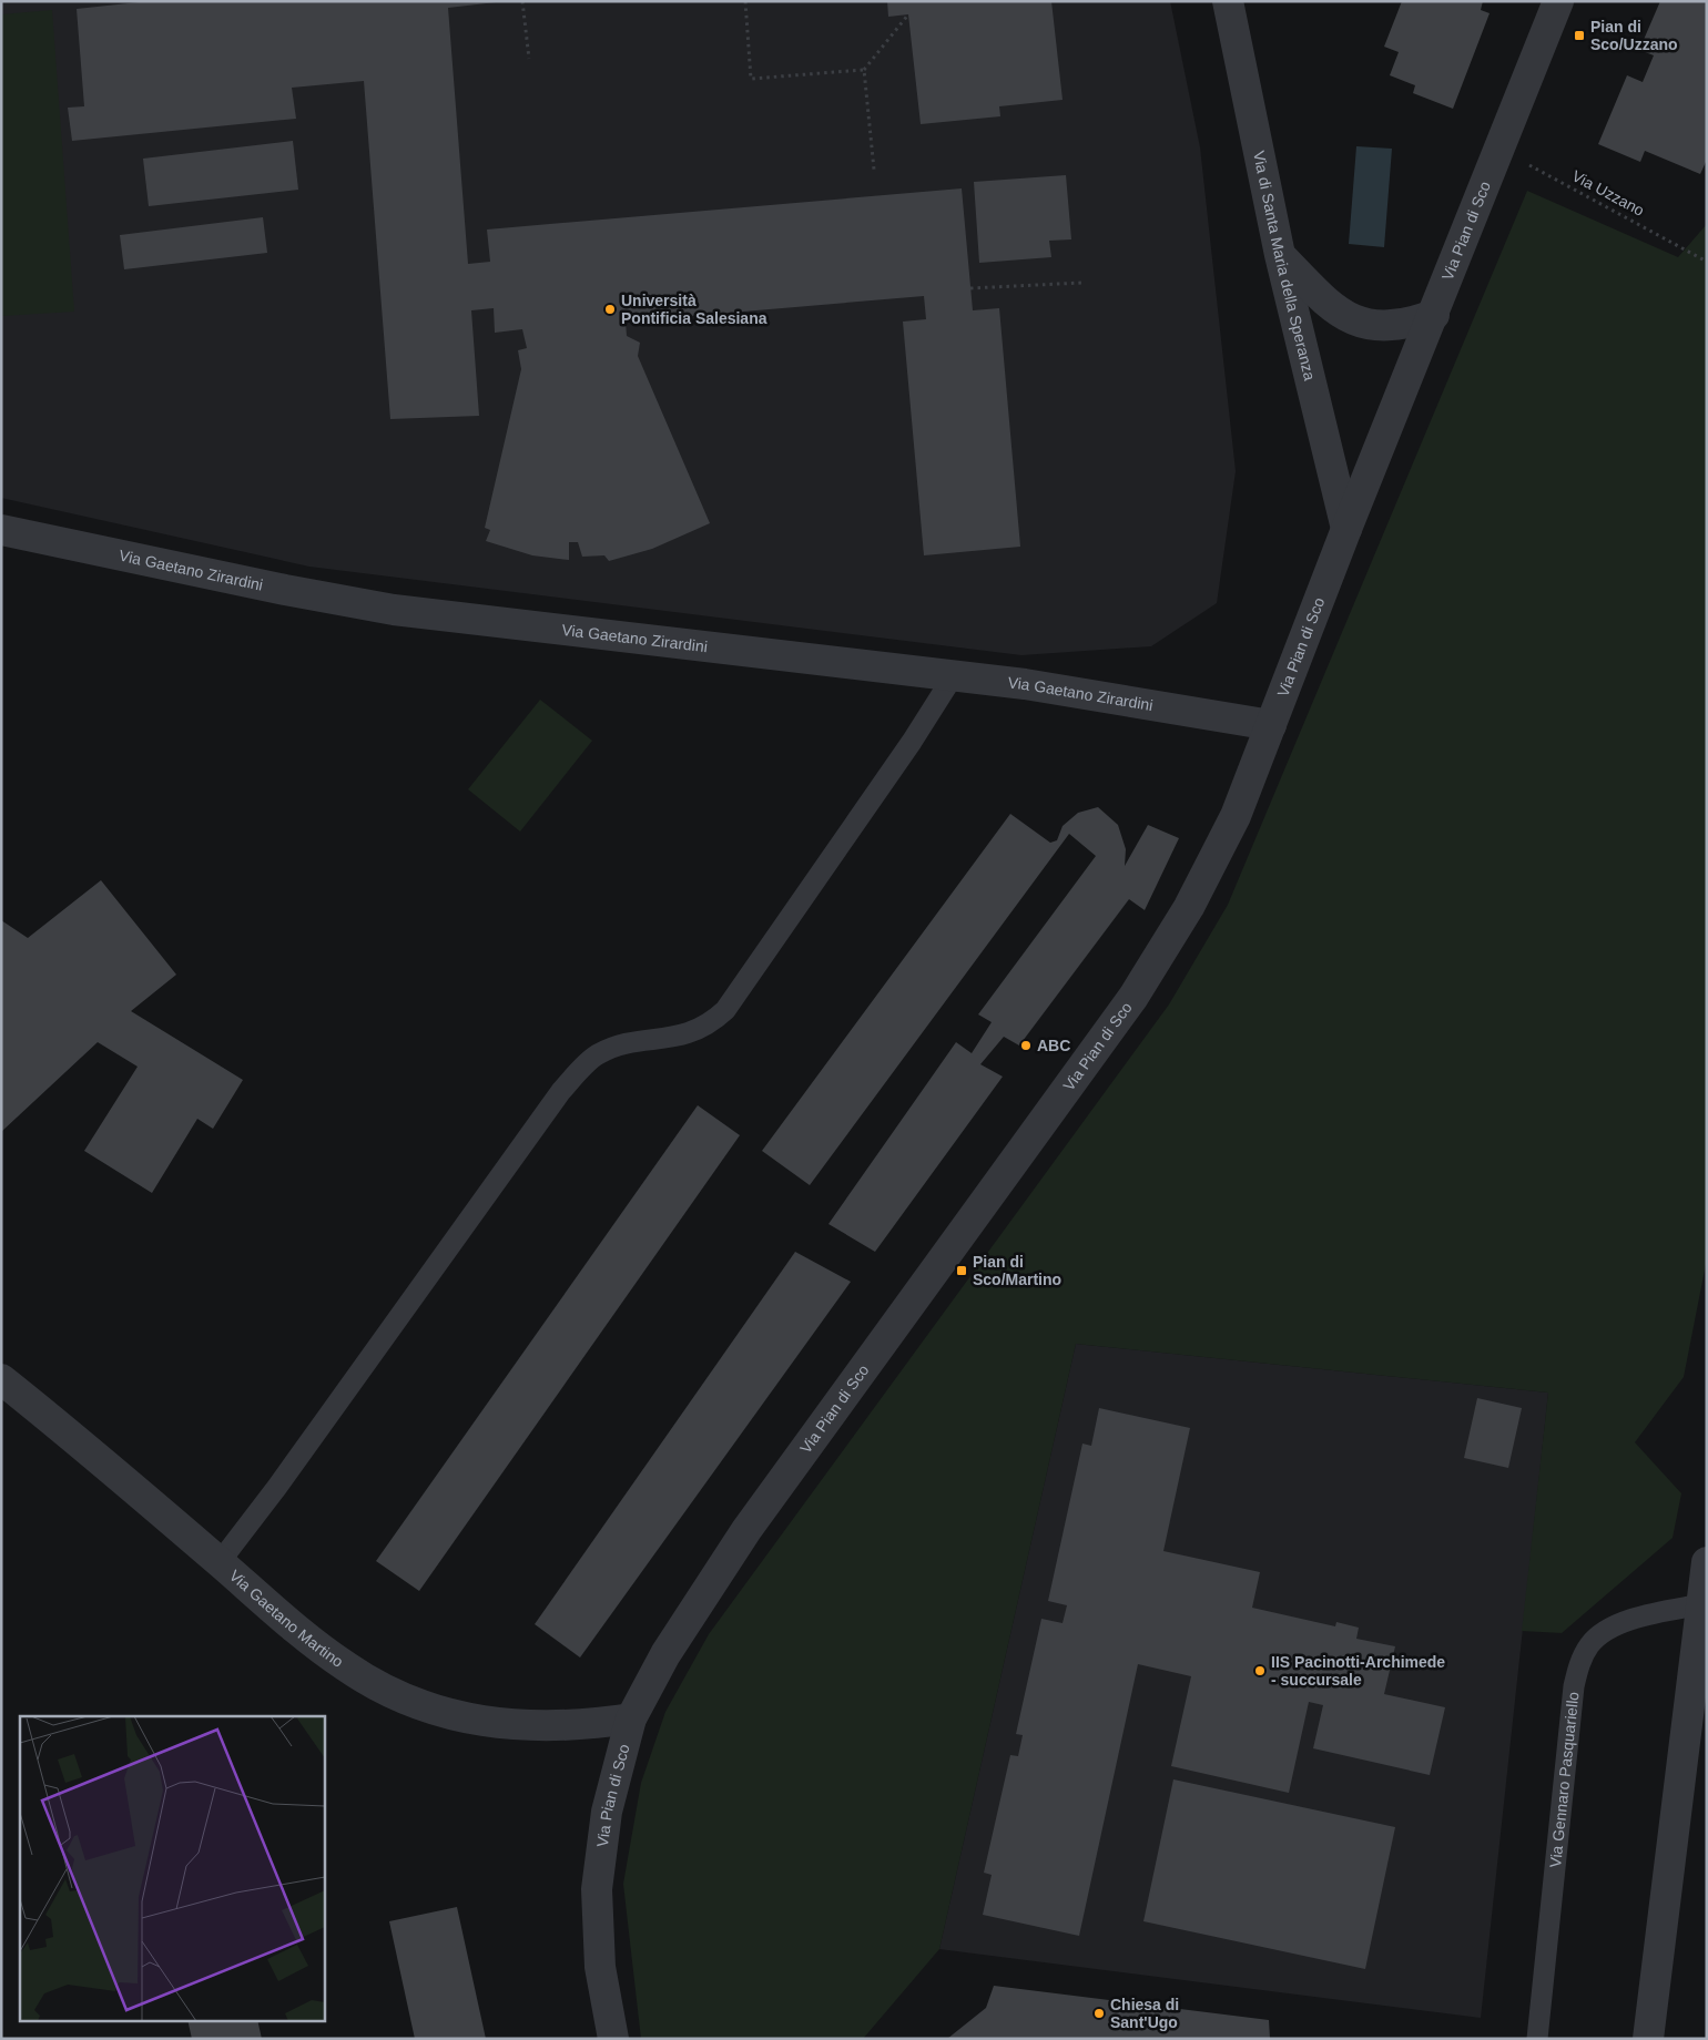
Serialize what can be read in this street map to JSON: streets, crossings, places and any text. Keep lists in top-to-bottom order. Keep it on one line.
{"streets":{"street":["Via Pian di Sco","Via di Santa Maria della Speranza","Via Gaetano Zirardini","Via Gaetano Martino"],"lane":["Via Gennaro Pasquariello"],"path":["Via Uzzano"]},"crossings":[["Via Uzzano","Via Pian di Sco"],["Via Pian di Sco","Via di Santa Maria della Speranza"],["Via Pian di Sco","Via Gaetano Zirardini"],["Via Pian di Sco","Via Gaetano Martino"]],"places":{"transit":["Pian di Sco/Uzzano","Pian di Sco/Martino"],"other":["Università Pontificia Salesiana","ABC","IIS Pacinotti-Archimede - succursale","Chiesa di Sant'Ugo"]}}
